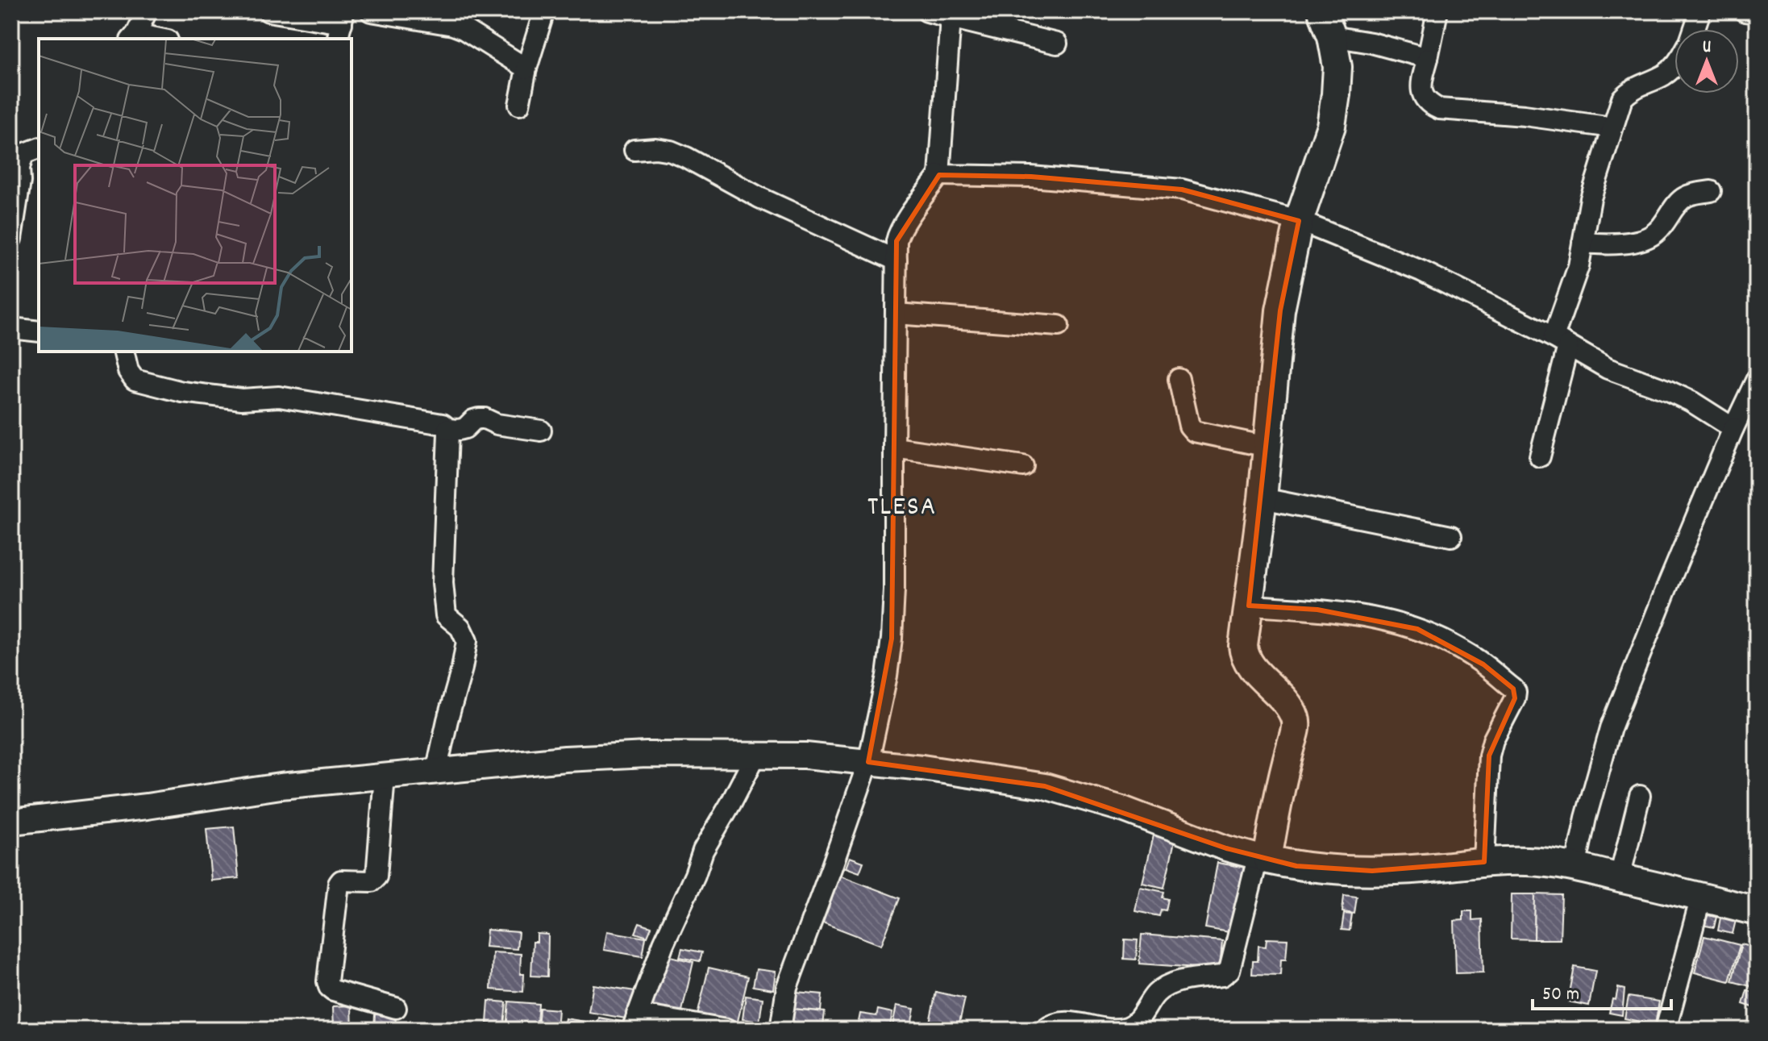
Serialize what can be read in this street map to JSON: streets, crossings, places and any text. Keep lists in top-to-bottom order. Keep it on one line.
{"districts":["TLESA"],"scale_bar":"50 m","north":"top"}
